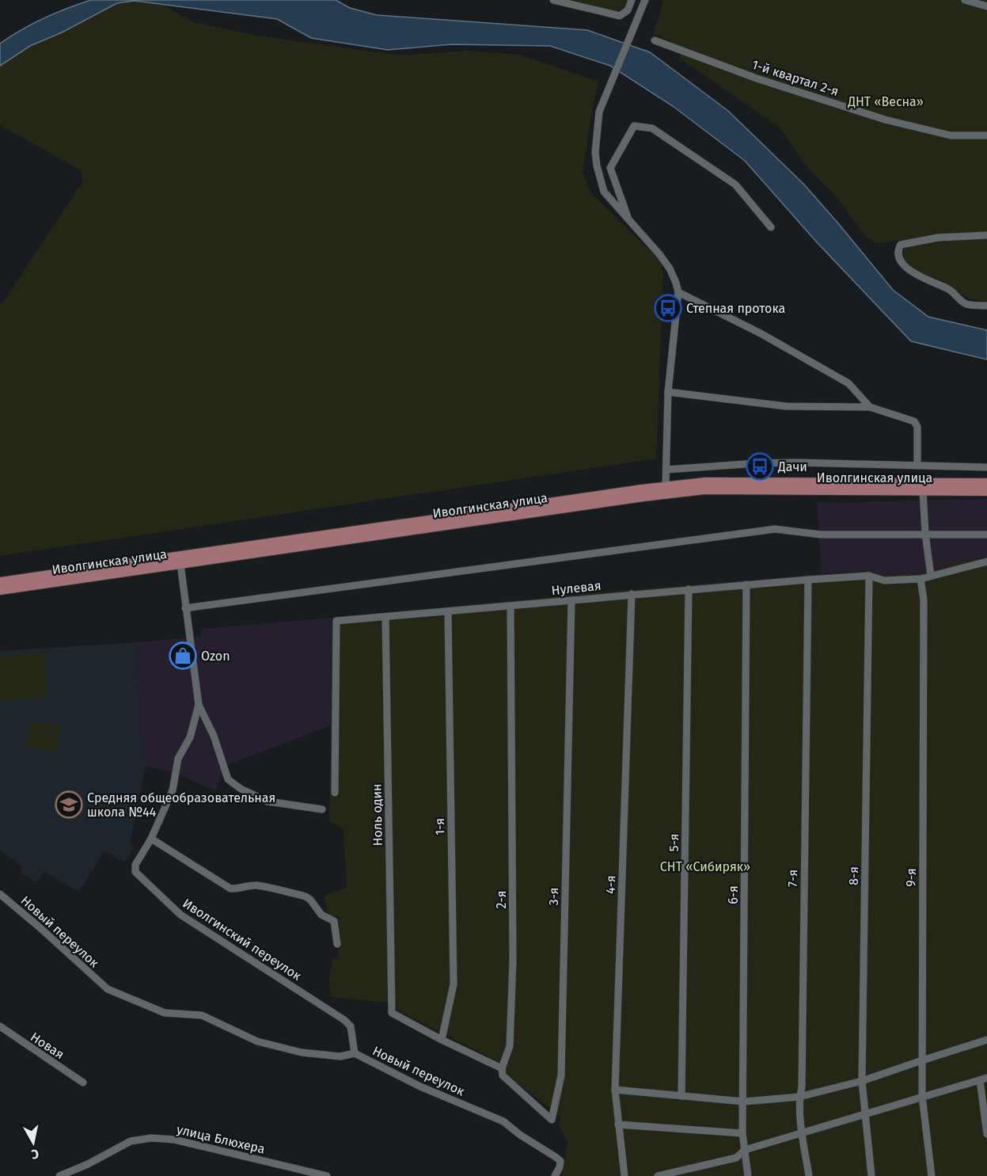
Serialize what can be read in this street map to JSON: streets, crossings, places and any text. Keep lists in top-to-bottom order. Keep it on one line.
{"streets":{"main road":["Иволгинская улица"],"street":["1-й квартал 2-я","Нулевая","Ноль один","1-я","5-я","8-я","9-я","7-я","4-я","6-я","3-я","2-я","Новый переулок","Иволгинский переулок","Новая","улица Блюхера"]},"crossings":[["Иволгинская улица","Иволгинский переулок"],["Нулевая","Ноль один"],["Нулевая","1-я"],["Нулевая","5-я"],["Нулевая","8-я"],["Нулевая","9-я"],["Нулевая","7-я"],["Нулевая","4-я"],["Нулевая","6-я"],["Нулевая","3-я"],["Нулевая","2-я"],["Ноль один","1-я"],["3-я","2-я"],["Новый переулок","Иволгинский переулок"]],"parks":["ДНТ «Весна»","СНТ «Сибиряк»"],"places":{"bus stop":["Степная протока","Дачи"],"shop":["Ozon"],"school or university":["Средняя общеобразовательная школа №44"]},"north":"bottom"}
